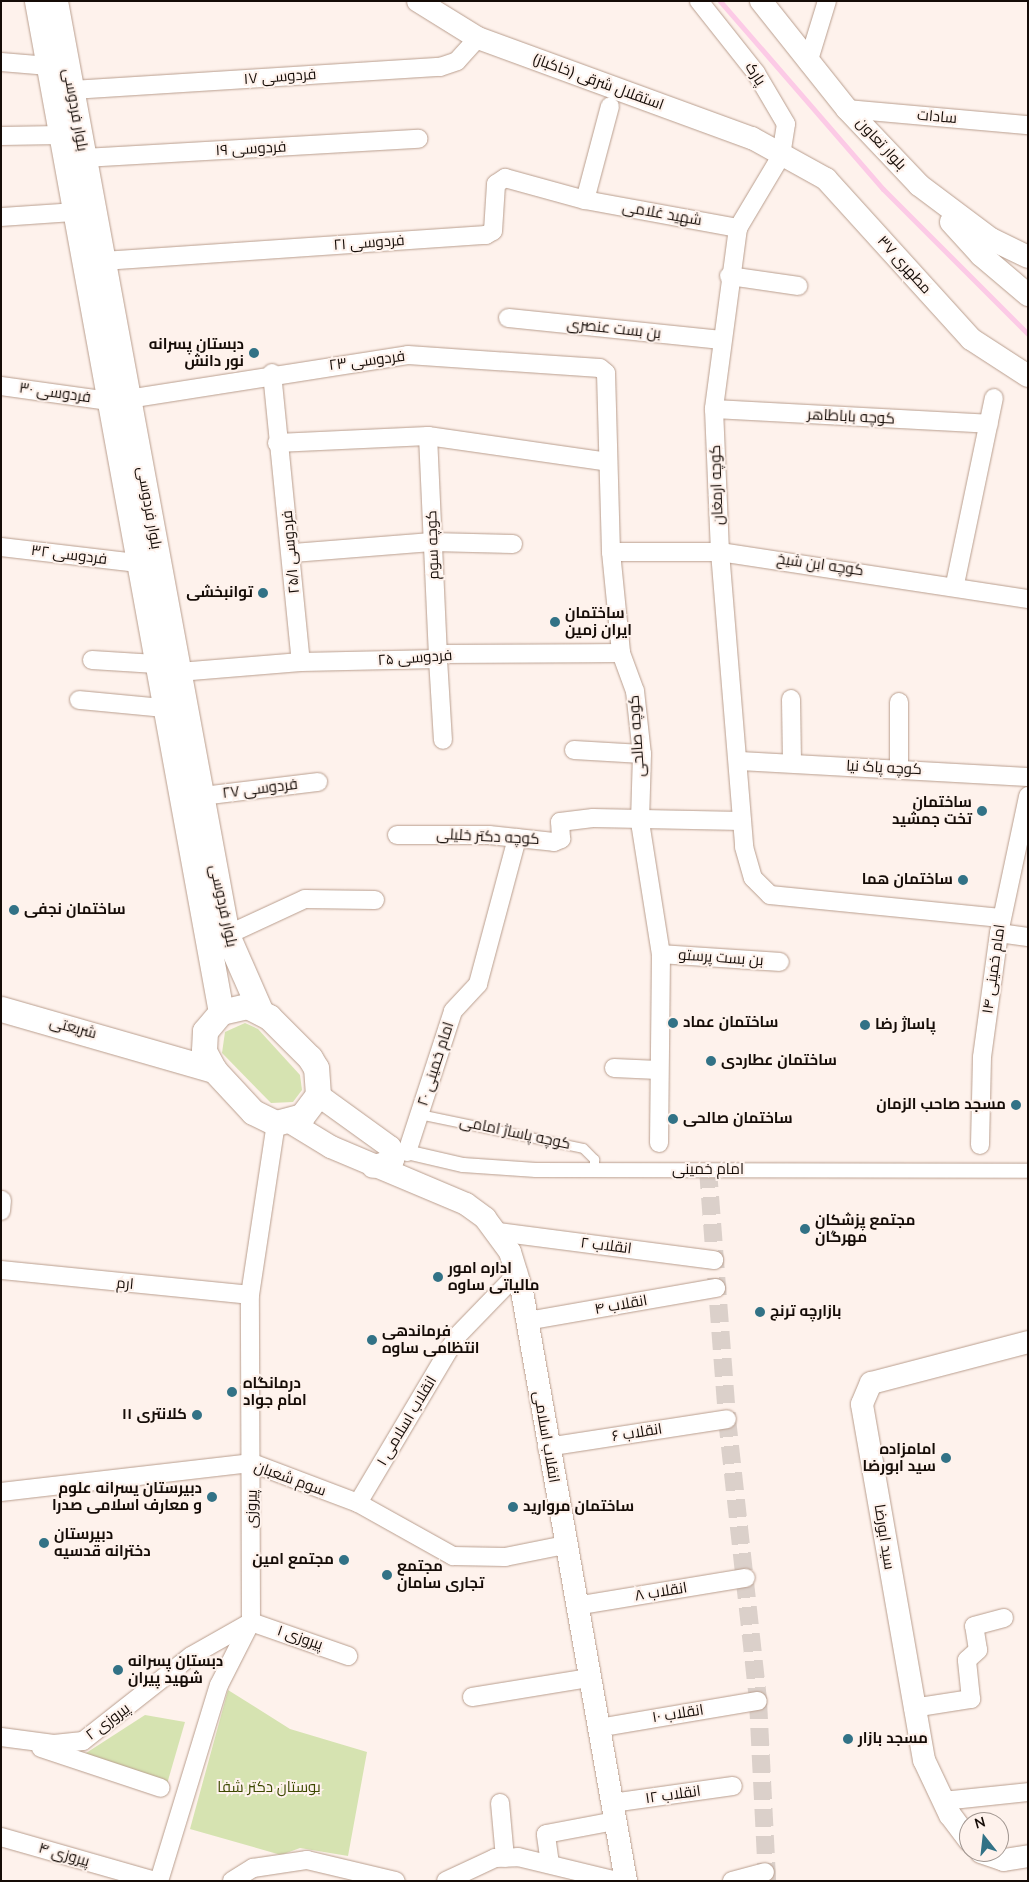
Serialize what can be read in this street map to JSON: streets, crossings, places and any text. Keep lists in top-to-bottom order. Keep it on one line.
{"streets":{"main road":["بلوار فردوسی","شریعتی"],"street":["پارک","فردوسی ۱۷","استقلال شرقی (خاکباز)","سادات","بلوار تعاون","فردوسی ۱۹","شهید غلامی","فردوسی ۲۱","مطهری ۳۷","بن بست عنصری","فردوسی ۲۳","فردوسی ۳۰","کوچه باباطاهر","کوچه ارمغان","کوچه سوم","فردوسی ۲۵/۱","فردوسی ۳۲","کوچه ابن شیخ","فردوسی ۲۵","کوچه صالحی","کوچه پاک نیا","فردوسی ۲۷","کوچه دکتر خلیلی","بن بست پرستو","امام خمینی ۱۴","امام خمینی ۲۰","امام خمینی","انقلاب ۲","ارم","انقلاب ۴","انقلاب اسلامی ۱","انقلاب ۶","انقلاب اسلامی","سوم شعبان","پیروزی","سید ابورضا","انقلاب ۸","پیروزی ۱","انقلاب ۱۰","پیروزی ۲","انقلاب ۱۲","پیروزی ۴"],"lane":["کوچه پاساژ امامی"]},"crossings":[["پارک","استقلال شرقی (خاکباز)"],["پارک","مطهری ۳۷"],["پارک","کوچه ارمغان"],["فردوسی ۱۷","استقلال شرقی (خاکباز)"],["فردوسی ۱۷","بلوار فردوسی"],["استقلال شرقی (خاکباز)","مطهری ۳۷"],["استقلال شرقی (خاکباز)","کوچه ارمغان"],["بلوار فردوسی","فردوسی ۱۹"],["بلوار فردوسی","فردوسی ۲۱"],["بلوار فردوسی","فردوسی ۲۳"],["بلوار فردوسی","فردوسی ۳۰"],["بلوار فردوسی","فردوسی ۳۲"],["بلوار فردوسی","فردوسی ۲۵"],["بلوار فردوسی","فردوسی ۲۷"],["بلوار فردوسی","شریعتی"],["بلوار فردوسی","انقلاب اسلامی"],["بلوار فردوسی","پیروزی"],["سادات","بلوار تعاون"],["شهید غلامی","فردوسی ۲۱"],["شهید غلامی","کوچه ارمغان"],["مطهری ۳۷","کوچه ارمغان"],["بن بست عنصری","کوچه ارمغان"],["فردوسی ۲۳","فردوسی ۳۰"],["فردوسی ۲۳","فردوسی ۲۵/۱"],["فردوسی ۲۳","کوچه صالحی"],["کوچه باباطاهر","کوچه ارمغان"],["کوچه ارمغان","کوچه ابن شیخ"],["کوچه ارمغان","کوچه پاک نیا"],["کوچه ارمغان","امام خمینی ۱۴"],["کوچه سوم","فردوسی ۲۵"],["فردوسی ۲۵/۱","فردوسی ۲۵"],["کوچه ابن شیخ","کوچه صالحی"],["فردوسی ۲۵","کوچه صالحی"],["کوچه صالحی","کوچه دکتر خلیلی"],["کوچه صالحی","بن بست پرستو"],["کوچه دکتر خلیلی","امام خمینی ۲۰"],["شریعتی","انقلاب اسلامی"],["شریعتی","پیروزی"],["امام خمینی ۲۰","کوچه پاساژ امامی"],["امام خمینی ۲۰","امام خمینی"],["کوچه پاساژ امامی","امام خمینی"],["انقلاب ۲","انقلاب اسلامی"],["ارم","پیروزی"],["انقلاب ۴","انقلاب اسلامی"],["انقلاب اسلامی ۱","انقلاب اسلامی"],["انقلاب اسلامی ۱","سوم شعبان"],["انقلاب ۶","انقلاب اسلامی"],["انقلاب اسلامی","سوم شعبان"],["انقلاب اسلامی","پیروزی"],["انقلاب اسلامی","انقلاب ۸"],["انقلاب اسلامی","انقلاب ۱۰"],["انقلاب اسلامی","انقلاب ۱۲"],["سوم شعبان","پیروزی"],["پیروزی","پیروزی ۱"],["پیروزی","پیروزی ۲"],["پیروزی","پیروزی ۴"],["پیروزی ۱","پیروزی ۲"]],"parks":["بوستان دکتر شفا"],"places":["دبستان پسرانه نور دانش","توانبخشی","ساختمان ایران زمین","ساختمان تخت جمشید","ساختمان هما","ساختمان نجفی","ساختمان عماد","پاساژ رضا","ساختمان عطاردی","مسجد صاحب الزمان","ساختمان صالحی","مجتمع پزشكان مهرگان","اداره امور مالیاتی ساوه","بازارچه ترنج","فرماندهی انتظامی ساوه","درمانگاه امام جواد","کلانتری ۱۱","امامزاده سید ابورضا","دبیرستان پسرانه علوم و معارف اسلامی صدرا","ساختمان مروارید","دبیرستان دخترانه قدسیه","مجتمع امین","مجتمع تجاری سامان","دبستان پسرانه شهید پیران","مسجد بازار"],"north":"top"}
